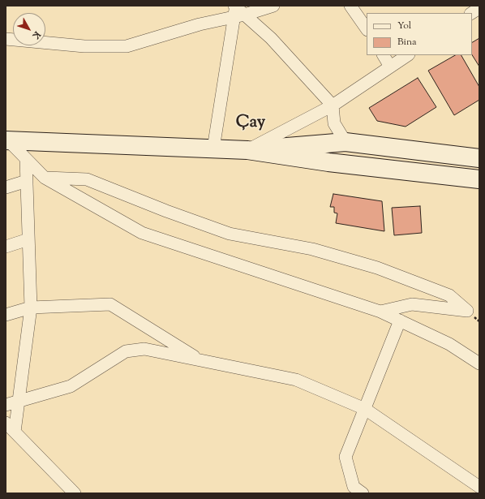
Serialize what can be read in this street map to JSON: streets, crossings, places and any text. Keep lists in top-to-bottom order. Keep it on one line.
{"districts":["Çay"],"legend":["Yol","Bina"],"north":"bottom right"}
